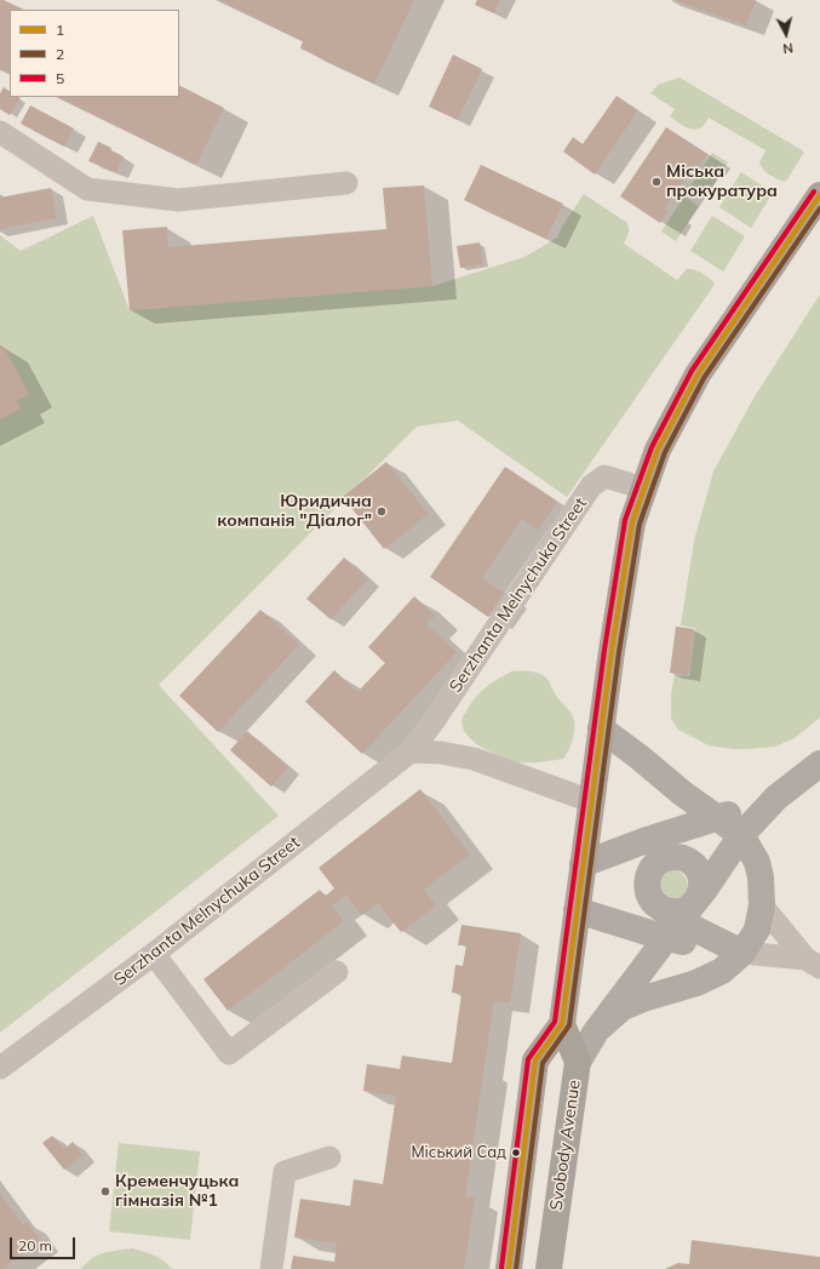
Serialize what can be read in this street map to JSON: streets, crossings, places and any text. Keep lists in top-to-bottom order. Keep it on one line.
{"streets":{"highway":["Svobody Avenue"],"street":["Serzhanta Melnychuka Street"]},"places":["Міська прокуратура","Юридична компанія \"Діалог\"","Міський Сад","Кременчуцька гімназія №1"],"lines":["transit line 5","transit line 1","transit line 2"],"legend":["1","2","5"],"scale_bar":"20 m","north":"bottom"}
